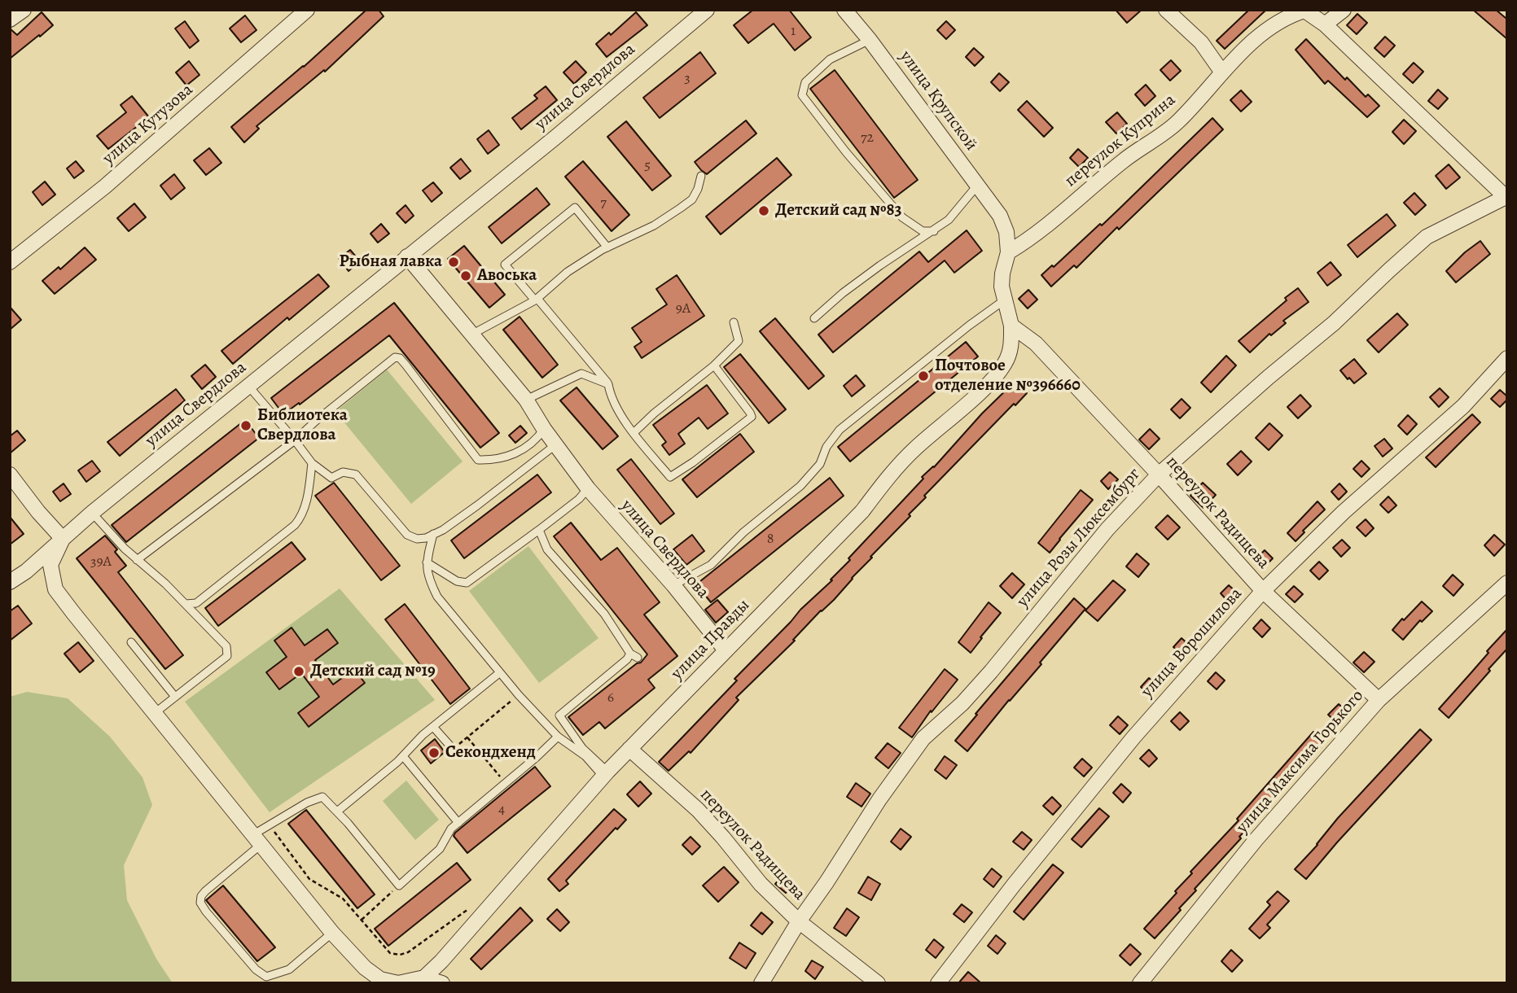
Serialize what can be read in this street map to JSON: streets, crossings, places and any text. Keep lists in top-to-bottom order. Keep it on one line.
{"streets":{"street":["улица Свердлова","улица Крупской","улица Кутузова","переулок Куприна","переулок Радищева","улица Розы Люксембург","улица Правды","улица Ворошилова","улица Максима Горького"]},"crossings":[["улица Свердлова","улица Правды"],["улица Крупской","переулок Куприна"],["переулок Радищева","улица Розы Люксембург"],["переулок Радищева","улица Правды"],["переулок Радищева","улица Ворошилова"],["переулок Радищева","улица Максима Горького"]],"places":["Детский сад №83","Рыбная лавка","Авоська","Почтовое отделение №396660","Библиотека Свердлова","Детский сад №19","Секондхенд"],"house_numbers":["1","3","72","5","7","9А","8","39А","6","4"]}
